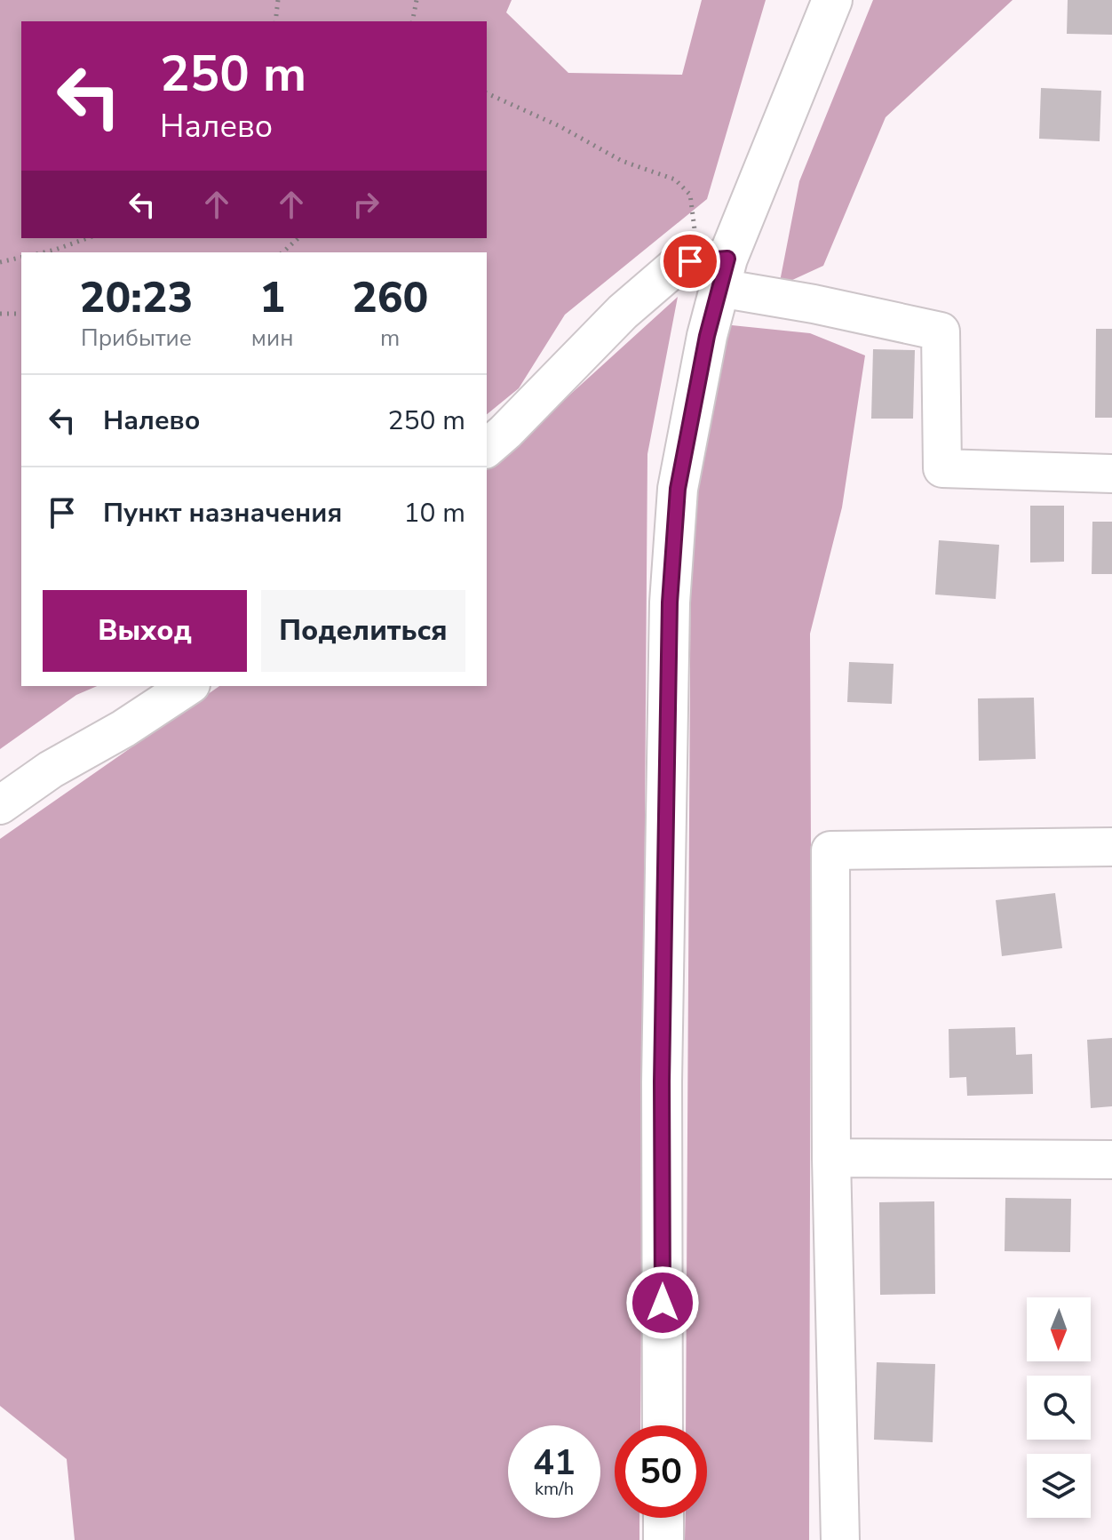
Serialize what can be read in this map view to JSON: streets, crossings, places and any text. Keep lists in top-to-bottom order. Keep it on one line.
{"north":"bottom","page":{"turn":["250 m","Налево"],"eta":["20:23","Прибытие","1","мин","260","m"],"list":[{"name":"Налево","value":"250 m"},{"name":"Пункт назначения","value":"10 m"}],"buttons":["Выход","Поделиться"],"speed":"41 km/h","limit":"50"}}
